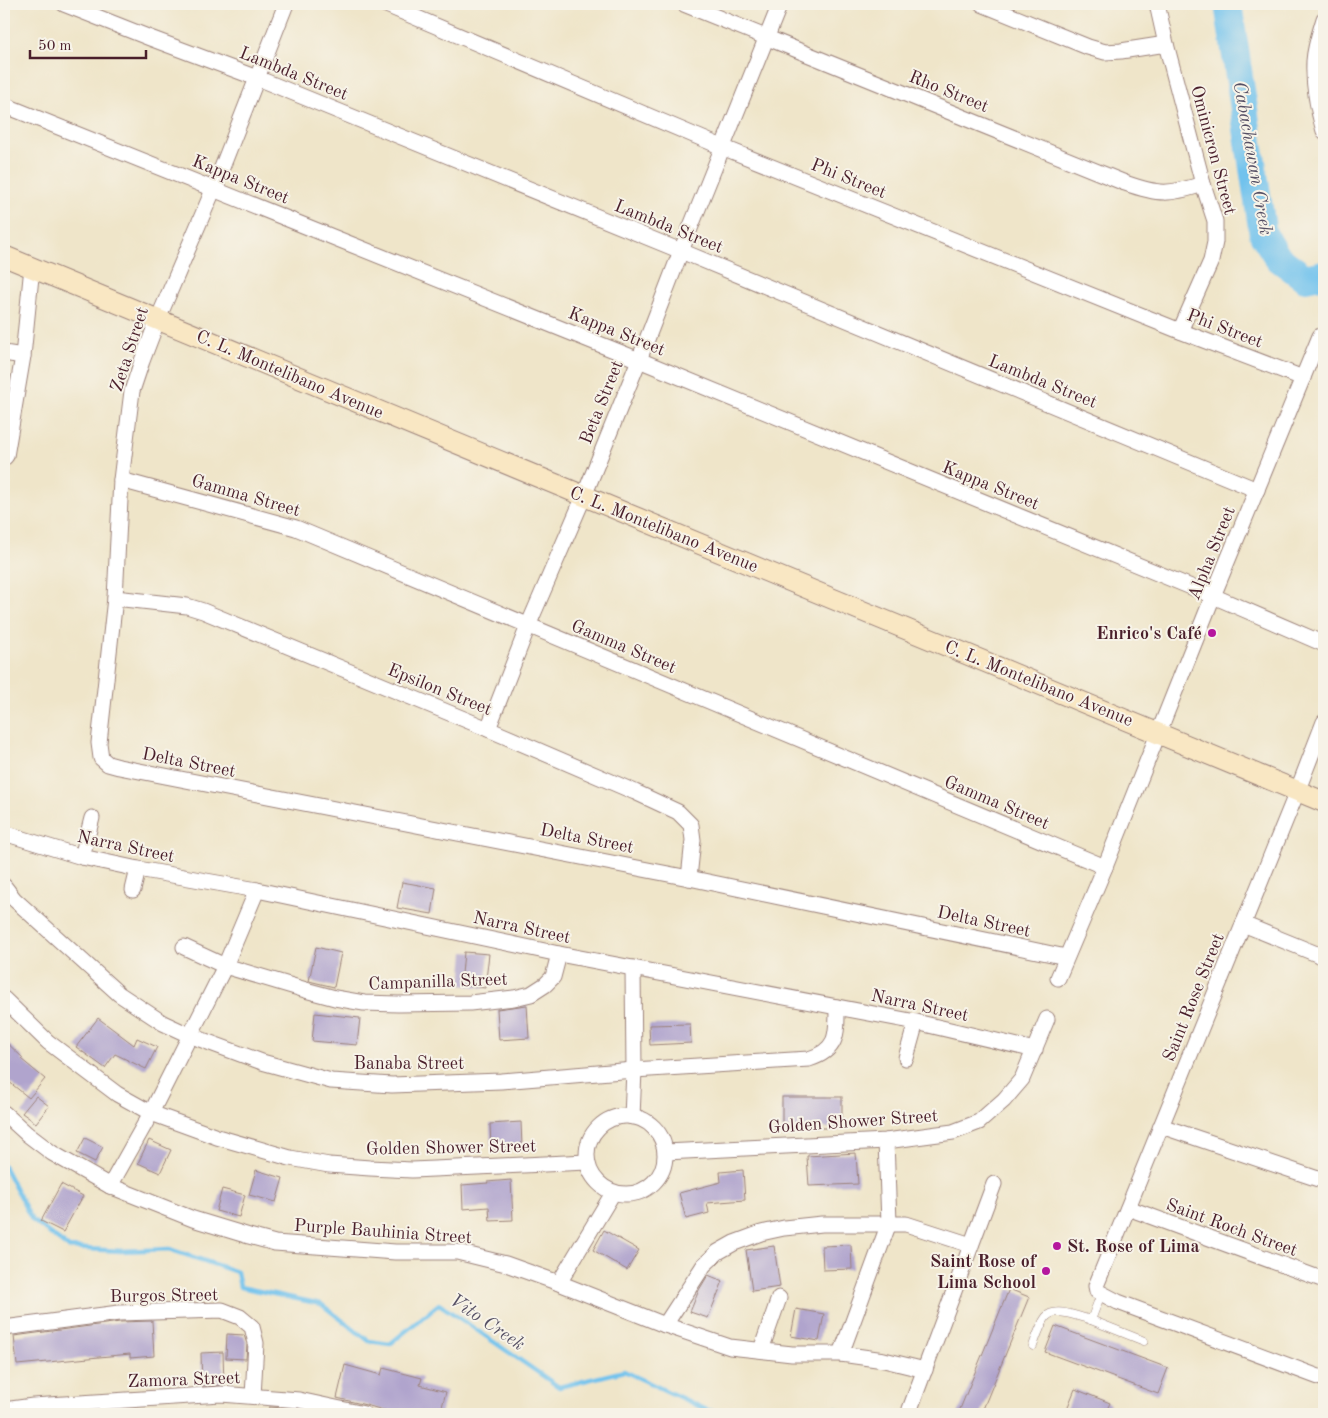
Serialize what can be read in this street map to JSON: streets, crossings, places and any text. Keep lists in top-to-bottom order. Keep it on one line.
{"streets":{"street":["Lambda Street","Rho Street","Ominicron Street","Phi Street","Kappa Street","Zeta Street","C. L. Montelibano Avenue","Beta Street","Gamma Street","Alpha Street","Epsilon Street","Delta Street","Narra Street","Campanilla Street","Saint Rose Street","Banaba Street","Golden Shower Street","Saint Roch Street","Purple Bauhinia Street","Burgos Street","Zamora Street"]},"crossings":[["Lambda Street","Zeta Street"],["Lambda Street","Beta Street"],["Lambda Street","Alpha Street"],["Rho Street","Ominicron Street"],["Rho Street","Beta Street"],["Ominicron Street","Phi Street"],["Phi Street","Beta Street"],["Phi Street","Alpha Street"],["Kappa Street","Zeta Street"],["Kappa Street","Beta Street"],["Kappa Street","Alpha Street"],["Zeta Street","C. L. Montelibano Avenue"],["Zeta Street","Gamma Street"],["Zeta Street","Epsilon Street"],["Zeta Street","Delta Street"],["C. L. Montelibano Avenue","Beta Street"],["C. L. Montelibano Avenue","Alpha Street"],["C. L. Montelibano Avenue","Saint Rose Street"],["Beta Street","Gamma Street"],["Beta Street","Epsilon Street"],["Gamma Street","Alpha Street"],["Alpha Street","Delta Street"],["Epsilon Street","Delta Street"],["Narra Street","Campanilla Street"],["Narra Street","Banaba Street"],["Narra Street","Golden Shower Street"],["Saint Rose Street","Saint Roch Street"],["Burgos Street","Zamora Street"]],"water":["Cabachawan Creek","Vito Creek"],"places":["Enrico's Café","St. Rose of Lima","Saint Rose of Lima School"],"scale_bar":"50 m"}
